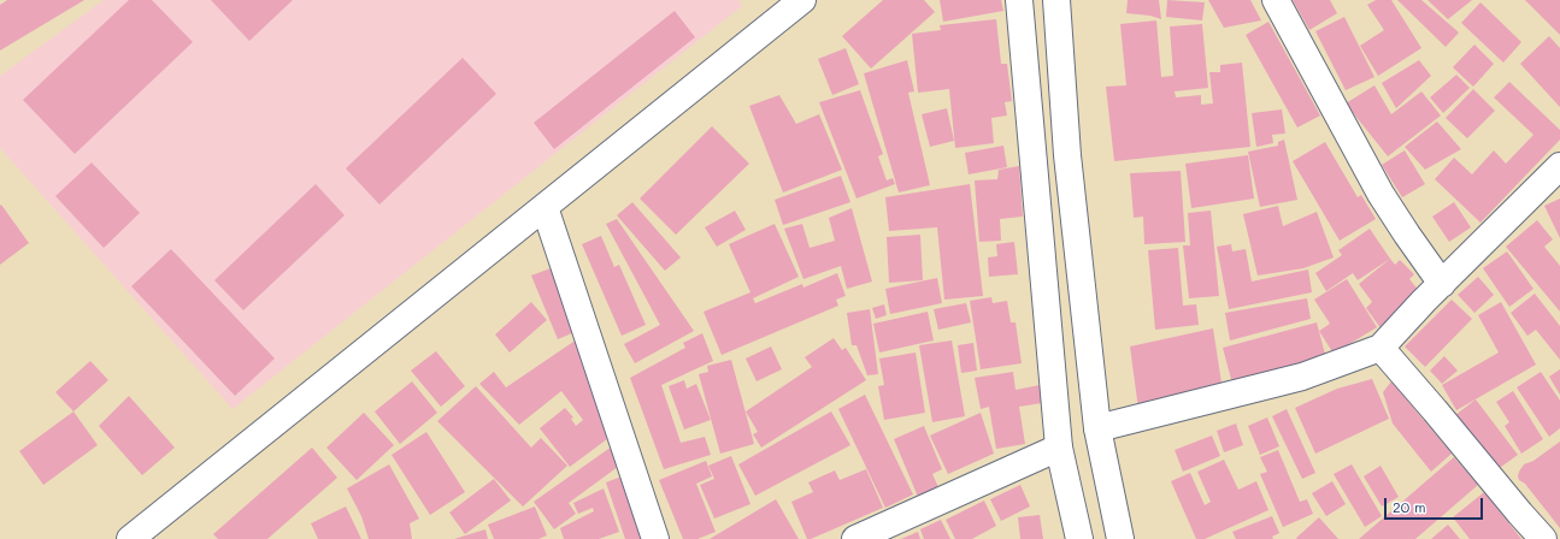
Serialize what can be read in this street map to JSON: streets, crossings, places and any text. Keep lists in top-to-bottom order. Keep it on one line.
{"scale_bar":"20 m"}
